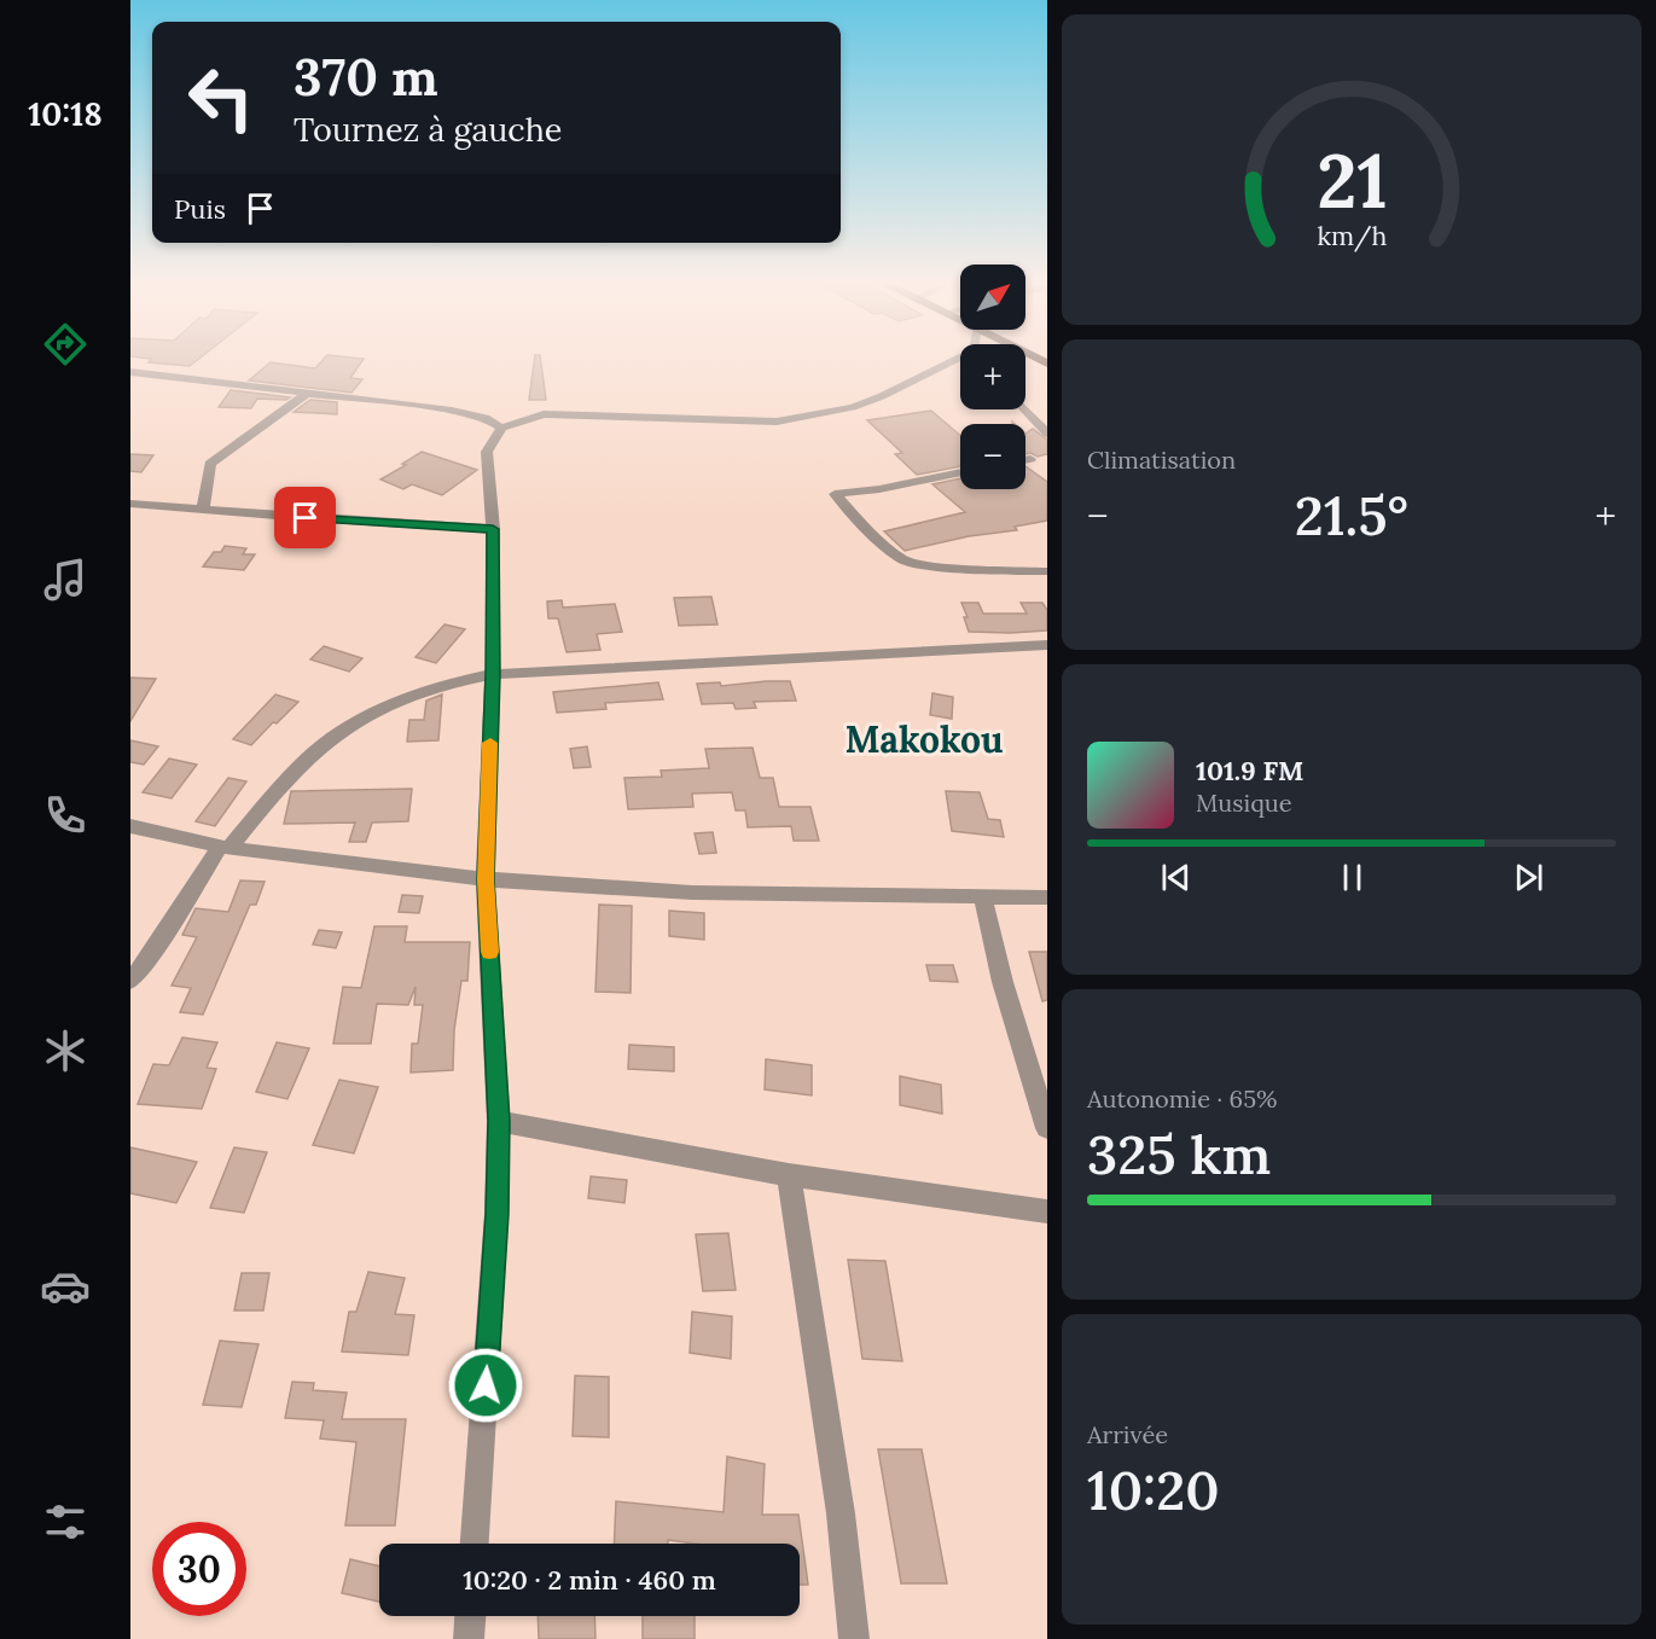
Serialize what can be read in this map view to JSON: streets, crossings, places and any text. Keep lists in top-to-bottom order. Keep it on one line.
{"districts":["Makokou"],"north":"top right","page":{"tabs":"10:18","turn":["370 m","Tournez à gauche"],"then":"Puis","map_buttons":["+","−"],"tile":["Climatisation",["Autonomie · 65%","325 km"],["Arrivée","10:20"]],"heat":["−","21.5°","+"],"song":["101.9 FM","Musique"],"limit":"30","trip":"10:20 · 2 min · 460 m","gauge":["21","km/h"]}}
